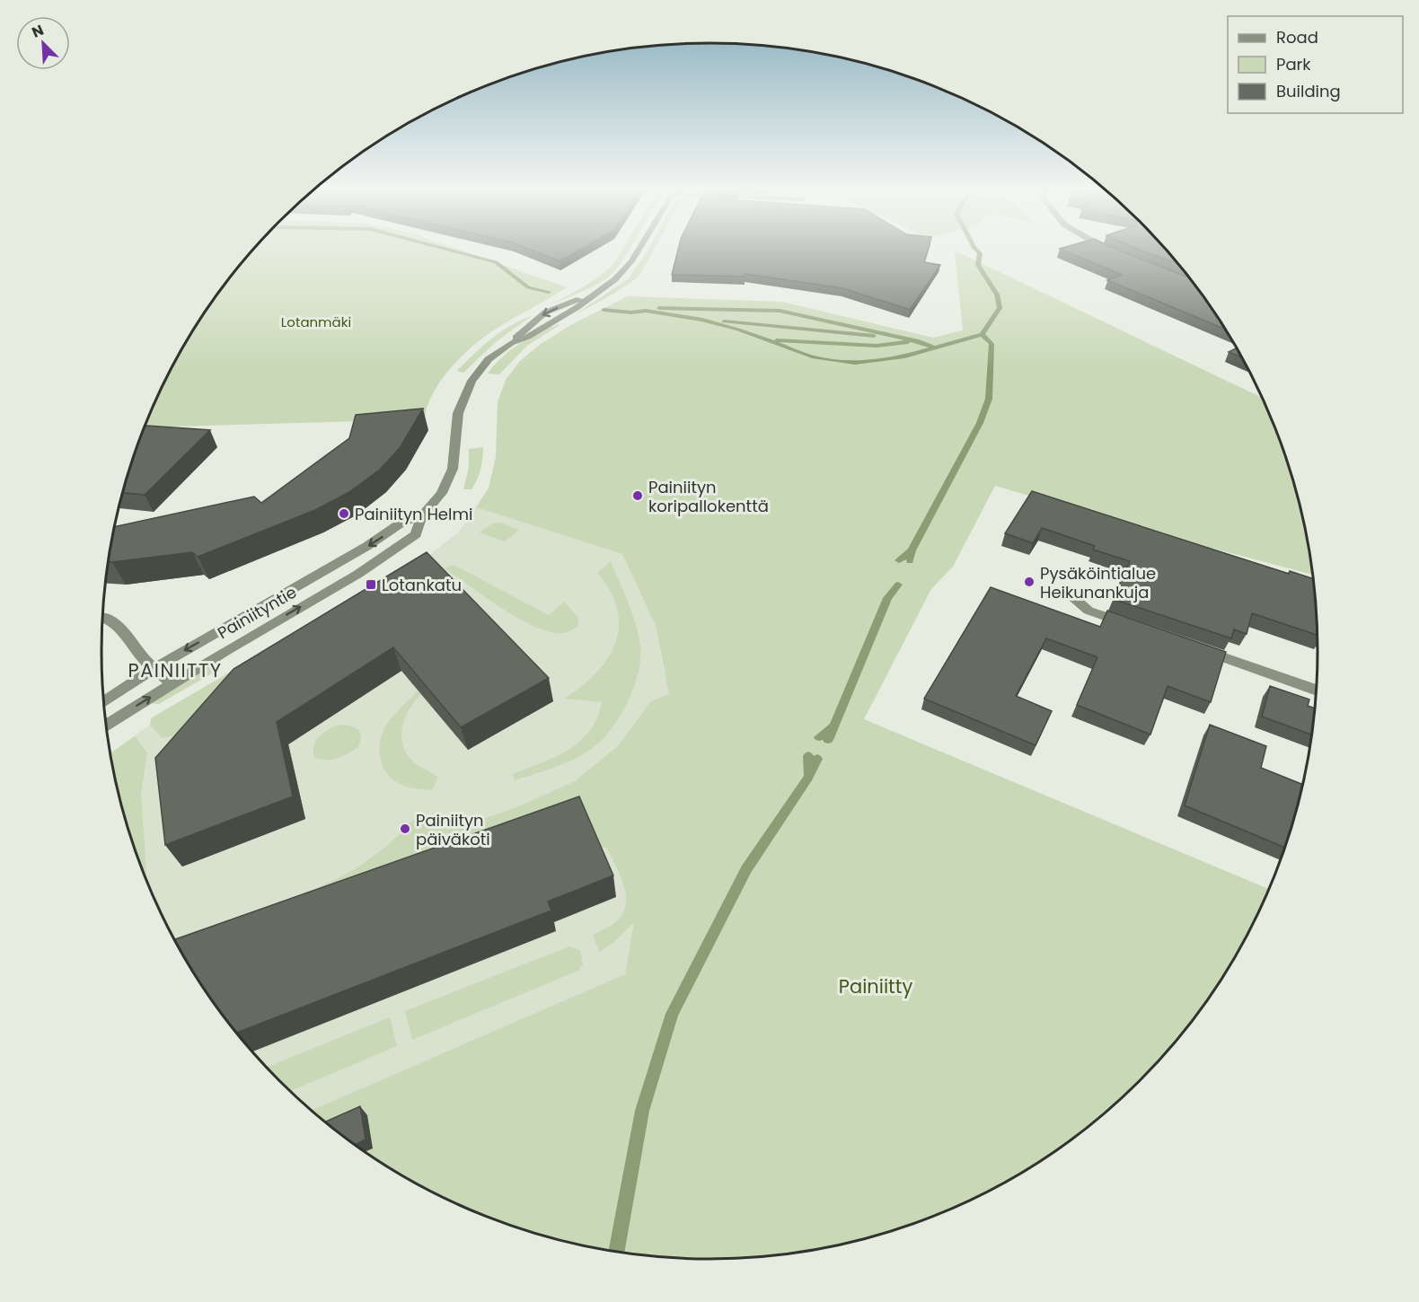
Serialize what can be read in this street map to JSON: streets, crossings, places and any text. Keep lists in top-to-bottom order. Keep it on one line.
{"streets":{"street":["Painiityntie"]},"districts":["PAINIITTY"],"parks":["Lotanmäki","Painiitty"],"places":{"other":["Painiityn koripallokenttä","Painiityn Helmi","Pysäköintialue Heikunankuja","Painiityn päiväkoti"],"transit":["Lotankatu"]},"legend":["Road","Park","Building"],"north":"top left"}
